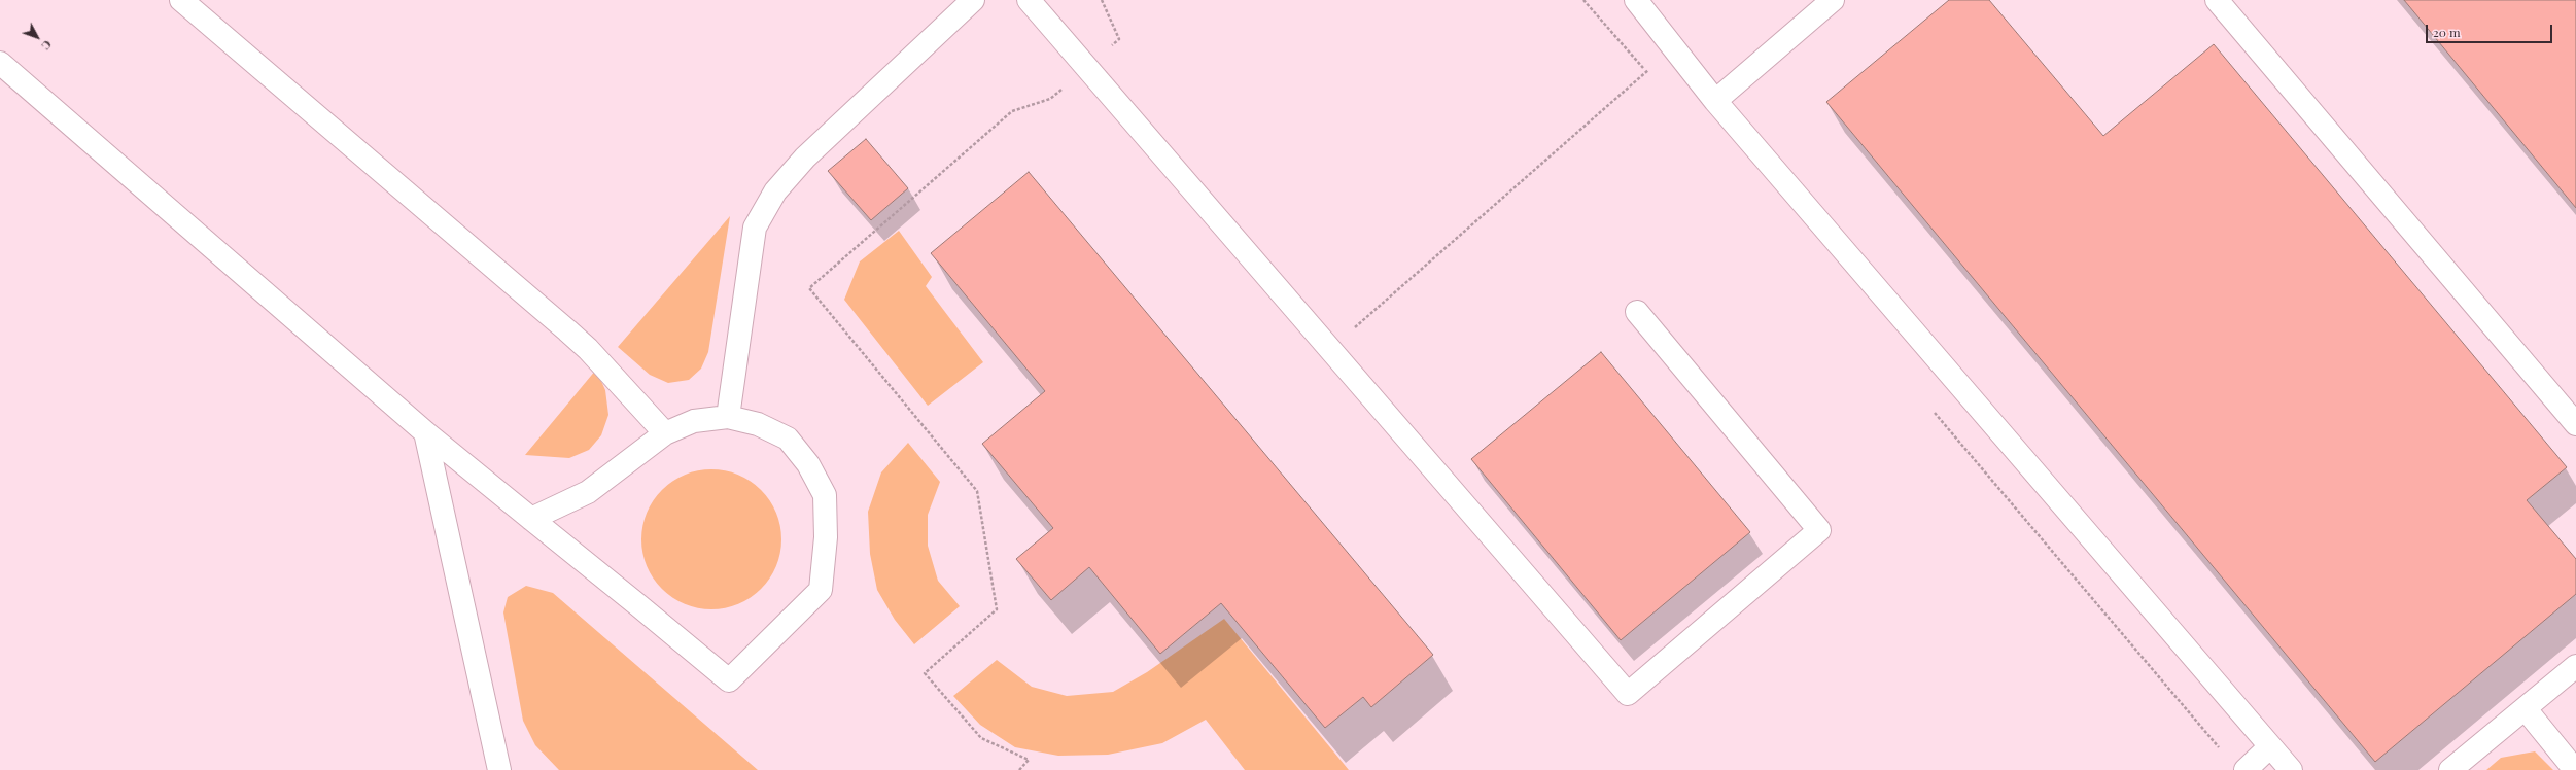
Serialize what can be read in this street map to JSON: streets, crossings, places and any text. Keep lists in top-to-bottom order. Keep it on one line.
{"scale_bar":"20 m","north":"bottom right"}
